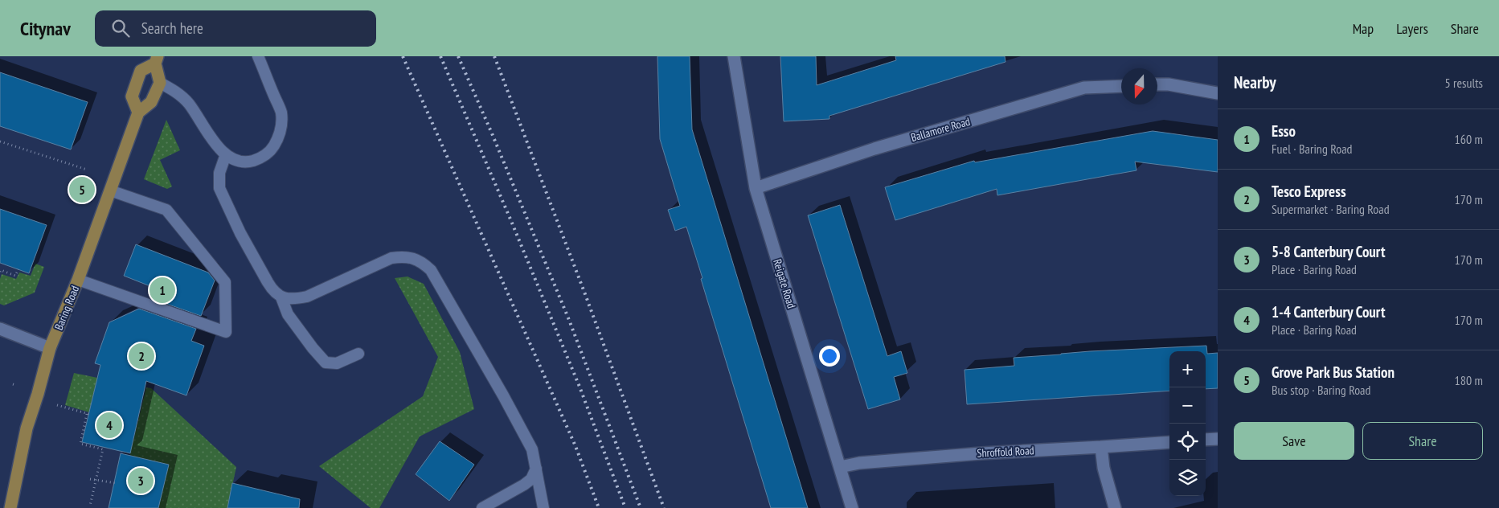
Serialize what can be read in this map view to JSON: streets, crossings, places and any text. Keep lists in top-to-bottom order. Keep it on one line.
{"streets":{"main road":["Baring Road"],"street":["Ballamore Road","Reigate Road","Shroffold Road"]},"crossings":[["Ballamore Road","Reigate Road"],["Reigate Road","Shroffold Road"]],"north":"bottom","page":{"header":"Citynav","search":"Search here","nav":["Map","Layers","Share"],"heading":["Nearby","5 results"],"list":[{"mark":"1","name":"Esso","note":"Fuel · Baring Road","value":"160 m"},{"mark":"2","name":"Tesco Express","note":"Supermarket · Baring Road","value":"170 m"},{"mark":"3","name":"5-8 Canterbury Court","note":"Place · Baring Road","value":"170 m"},{"mark":"4","name":"1-4 Canterbury Court","note":"Place · Baring Road","value":"170 m"},{"mark":"5","name":"Grove Park Bus Station","note":"Bus stop · Baring Road","value":"180 m"}],"pins":["5","1","2","4","3"],"map_buttons":["+","−"],"buttons":["Save","Share"]}}
